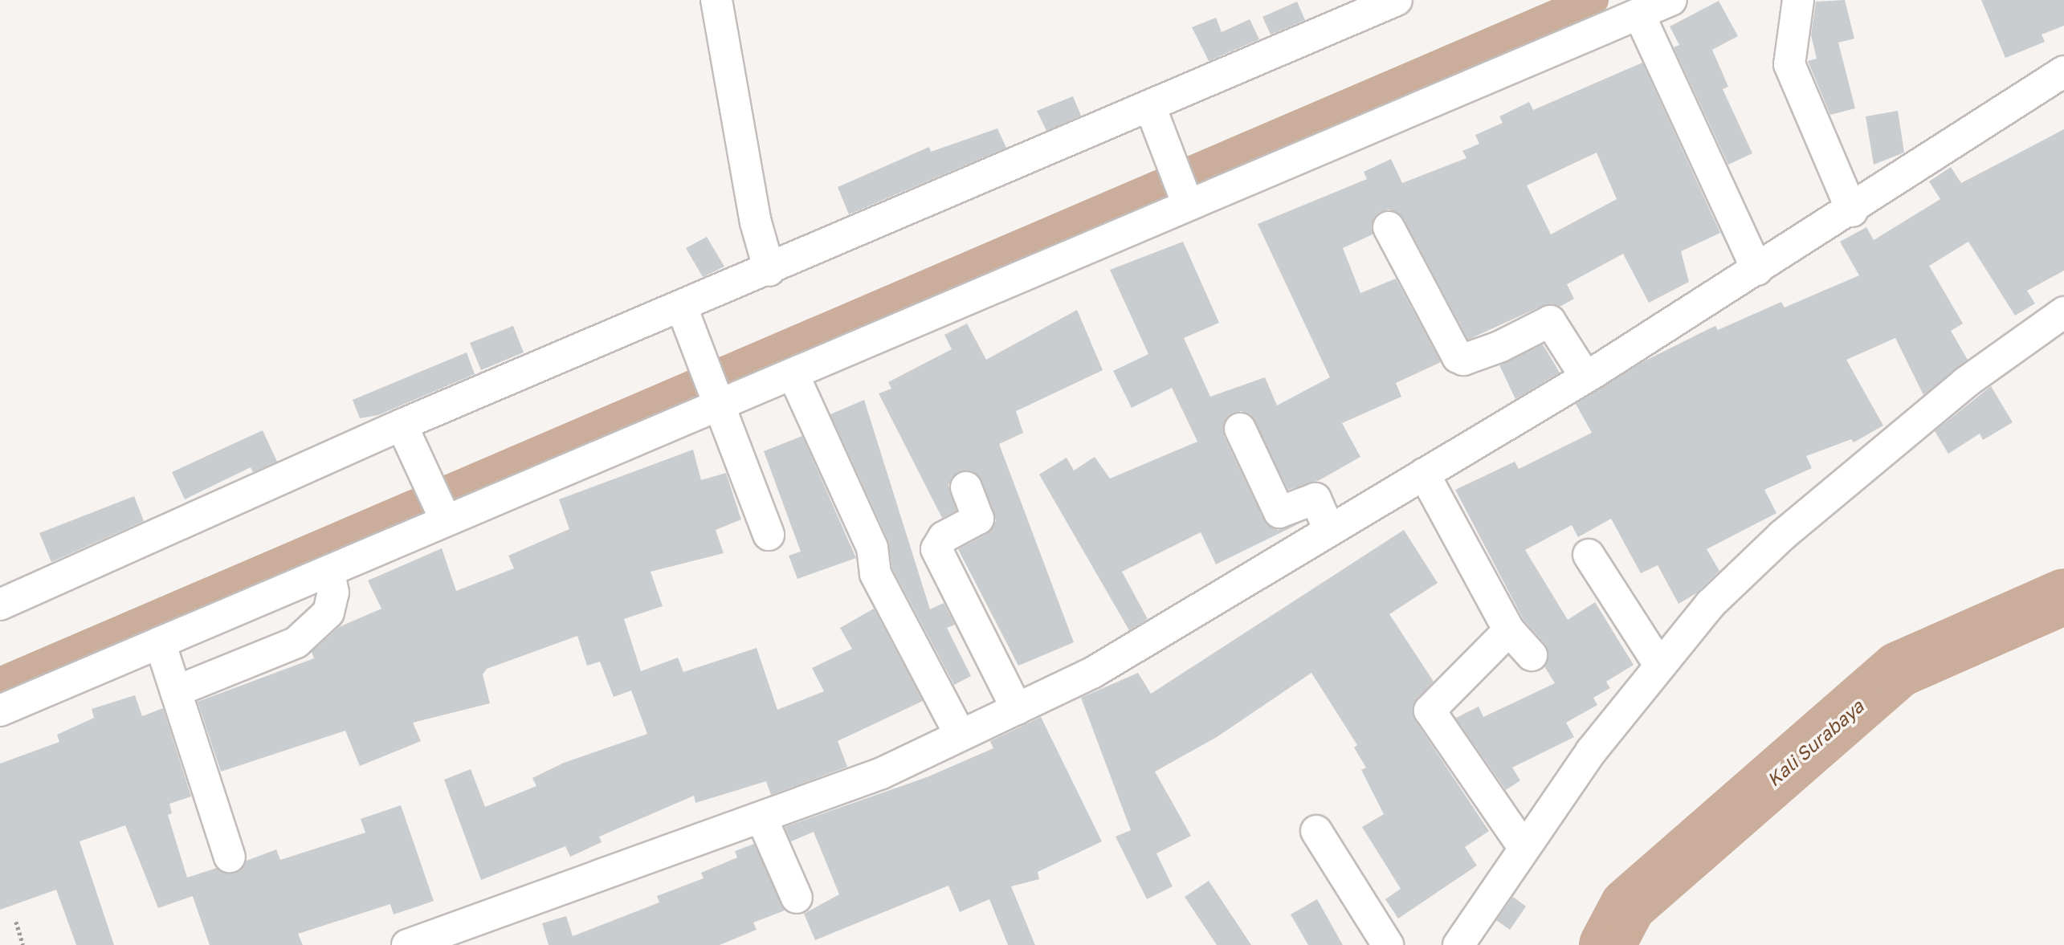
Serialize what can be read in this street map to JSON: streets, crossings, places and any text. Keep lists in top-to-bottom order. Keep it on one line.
{"water":["Kali Surabaya"]}
